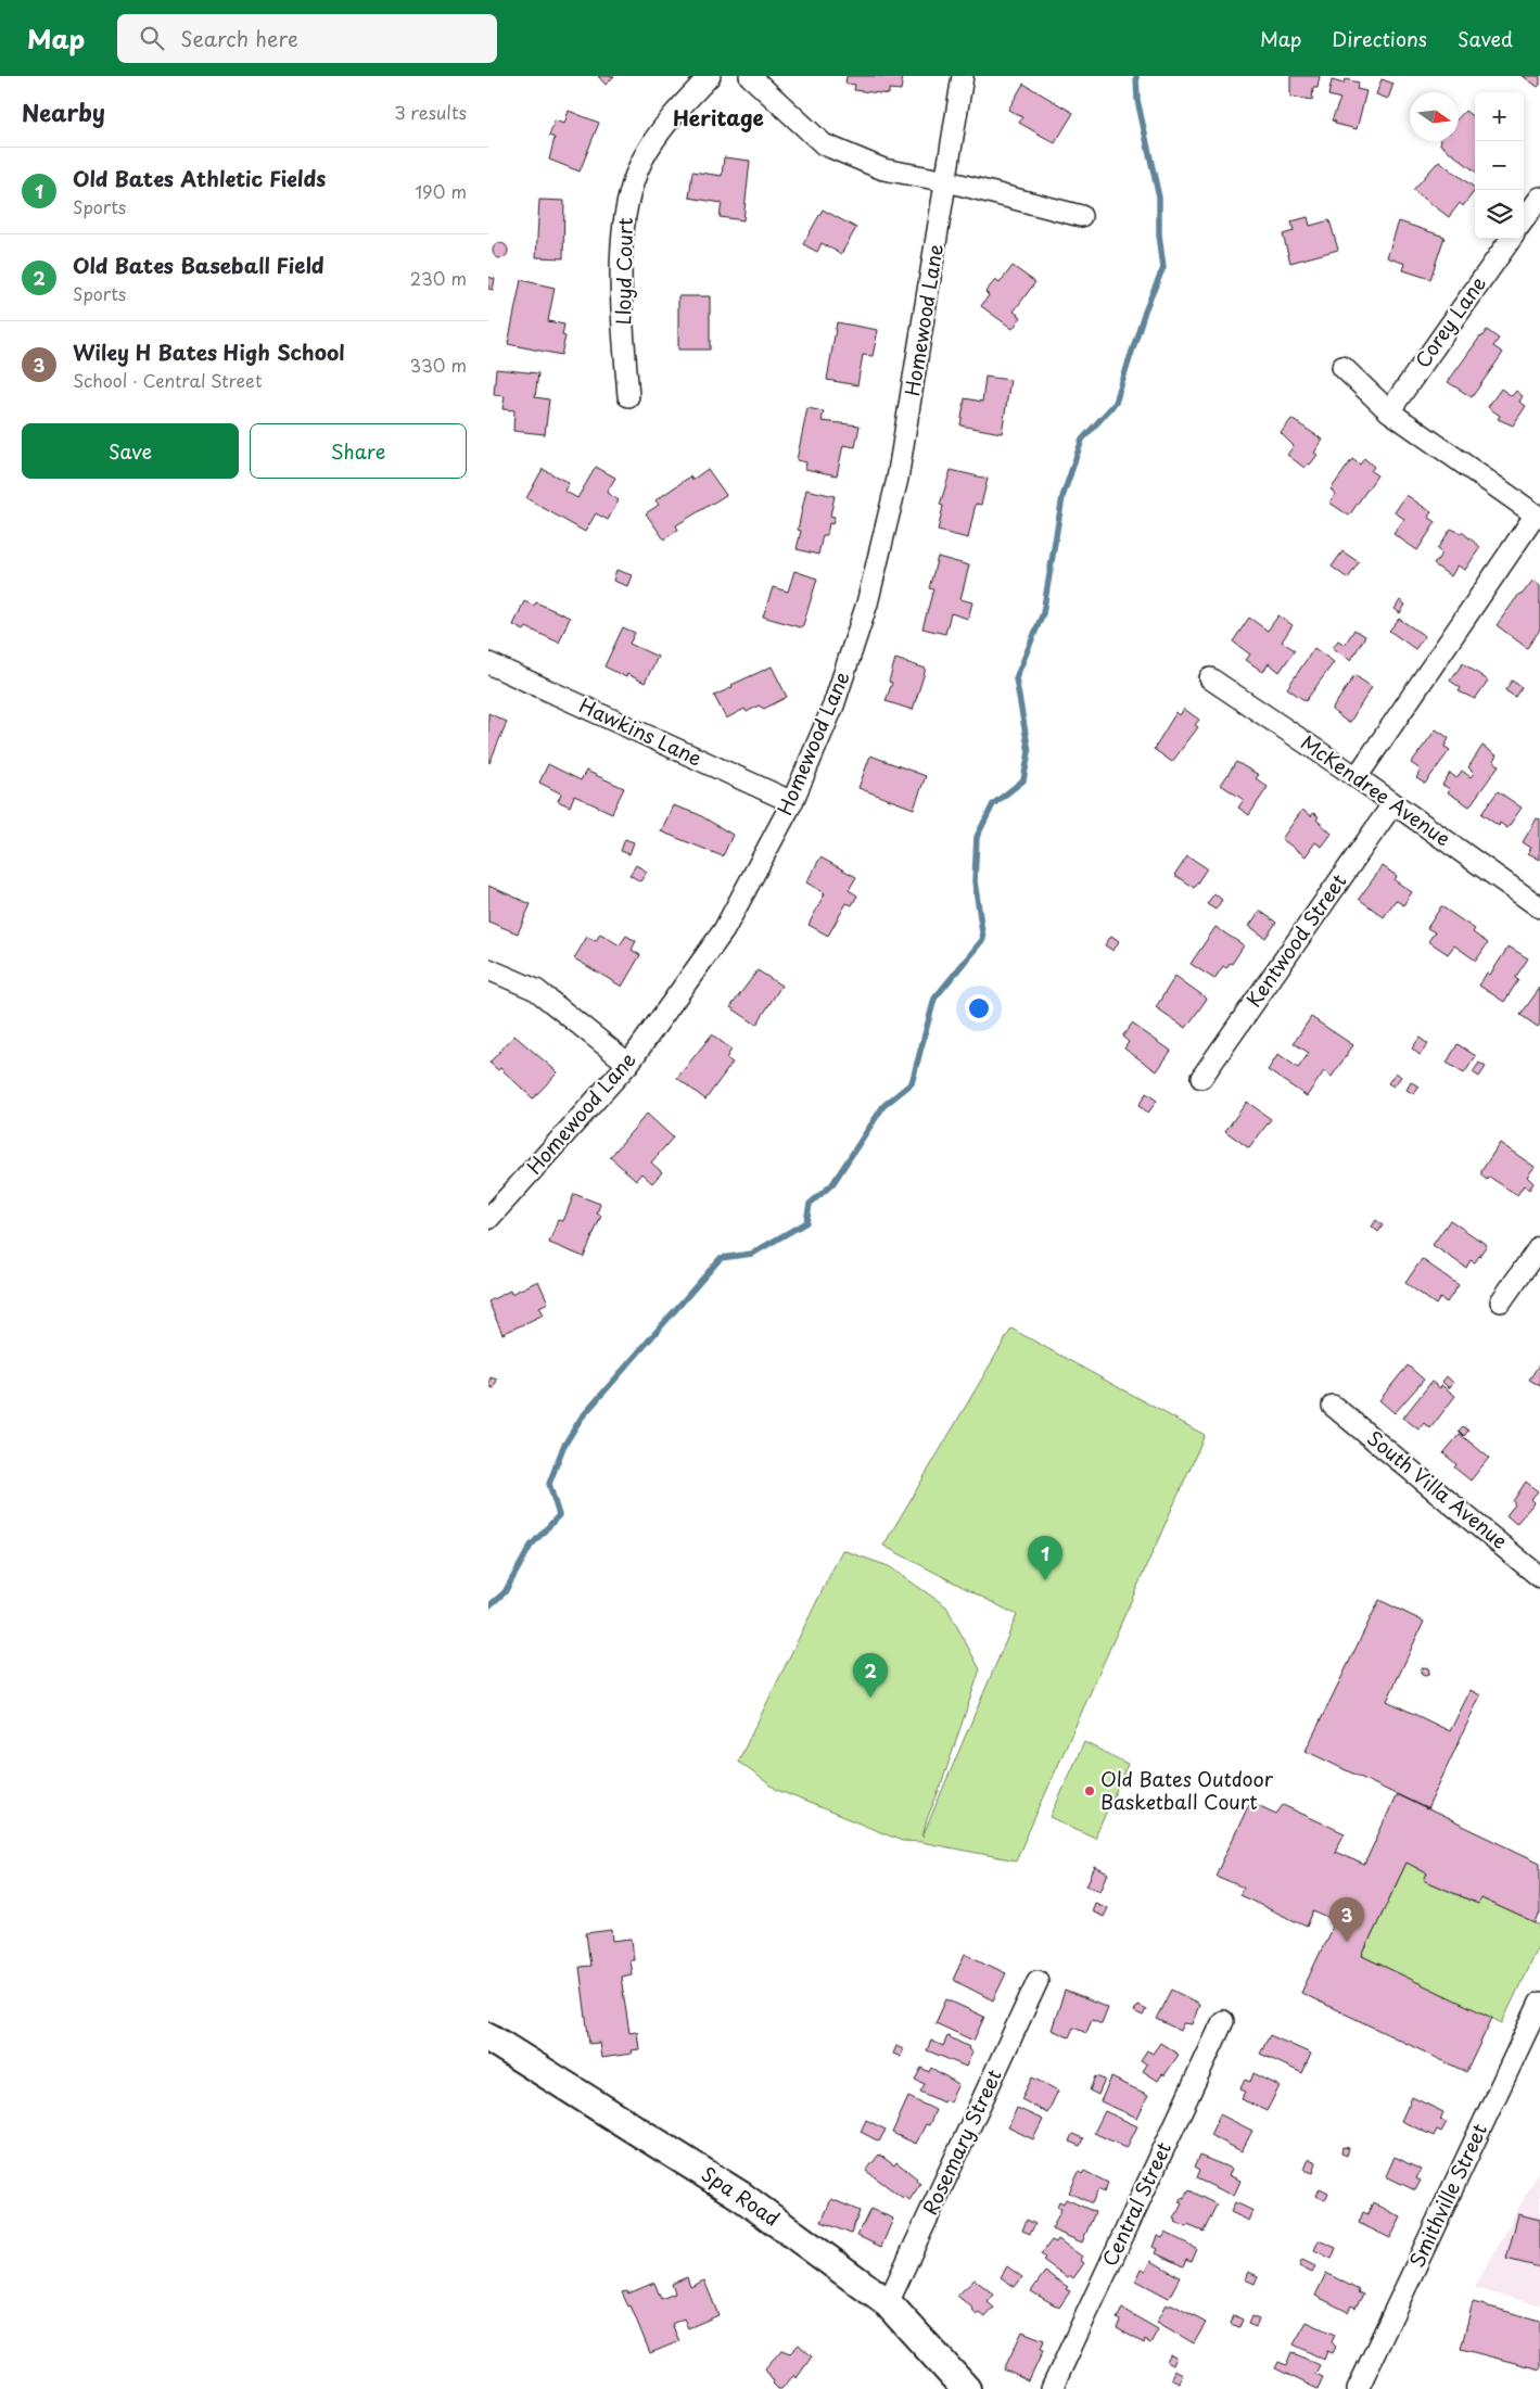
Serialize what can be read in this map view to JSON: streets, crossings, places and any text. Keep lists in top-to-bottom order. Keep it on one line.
{"streets":{"main road":["Spa Road"],"street":["Lloyd Court","Homewood Lane","Corey Lane","Hawkins Lane","McKendree Avenue","Kentwood Street","South Villa Avenue","Rosemary Street","Smithville Street","Central Street"]},"crossings":[["Homewood Lane","Hawkins Lane"],["McKendree Avenue","Kentwood Street"],["Rosemary Street","Spa Road"]],"districts":["Heritage"],"places":["Old Bates Outdoor Basketball Court"],"north":"right","page":{"header":"Map","search":"Search here","nav":["Map","Directions","Saved"],"heading":["Nearby","3 results"],"map_buttons":["+","−"],"list":[{"mark":"1","name":"Old Bates Athletic Fields","note":"Sports","value":"190 m"},{"mark":"2","name":"Old Bates Baseball Field","note":"Sports","value":"230 m"},{"mark":"3","name":"Wiley H Bates High School","note":"School · Central Street","value":"330 m"}],"buttons":["Save","Share"],"pins":["1","2","3"]}}
